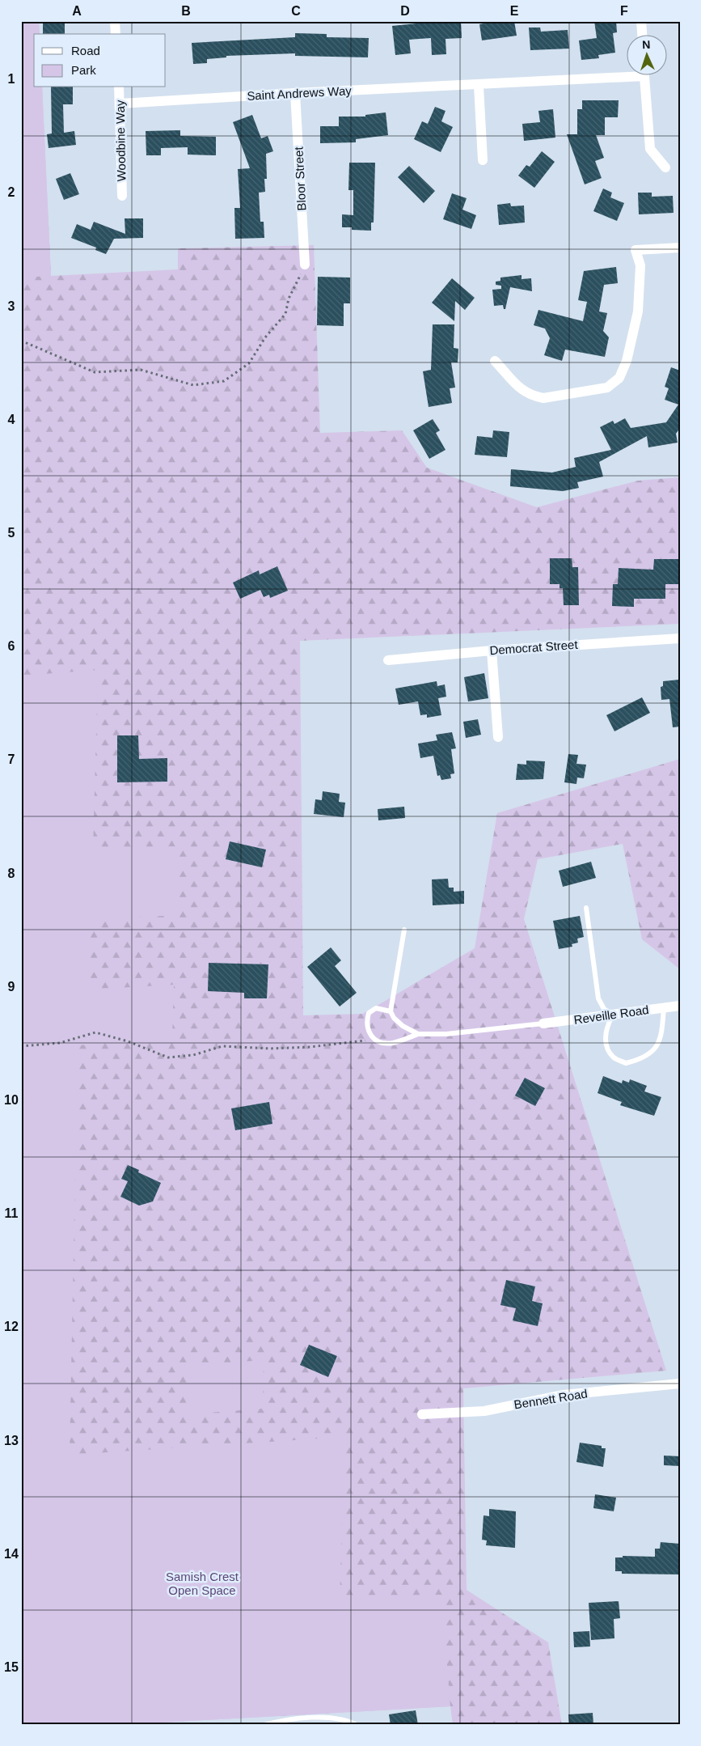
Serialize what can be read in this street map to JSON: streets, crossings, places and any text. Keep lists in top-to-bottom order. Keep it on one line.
{"streets":{"street":["Saint Andrews Way","Woodbine Way","Bloor Street","Democrat Street","Reveille Road","Bennett Road"]},"crossings":[["Saint Andrews Way","Woodbine Way"],["Saint Andrews Way","Bloor Street"]],"parks":["Samish Crest Open Space"],"legend":["Road","Park"],"north":"top","grid":{"columns":["A","B","C","D","E","F"],"rows":["1","2","3","4","5","6","7","8","9","10","11","12","13","14","15"]}}
